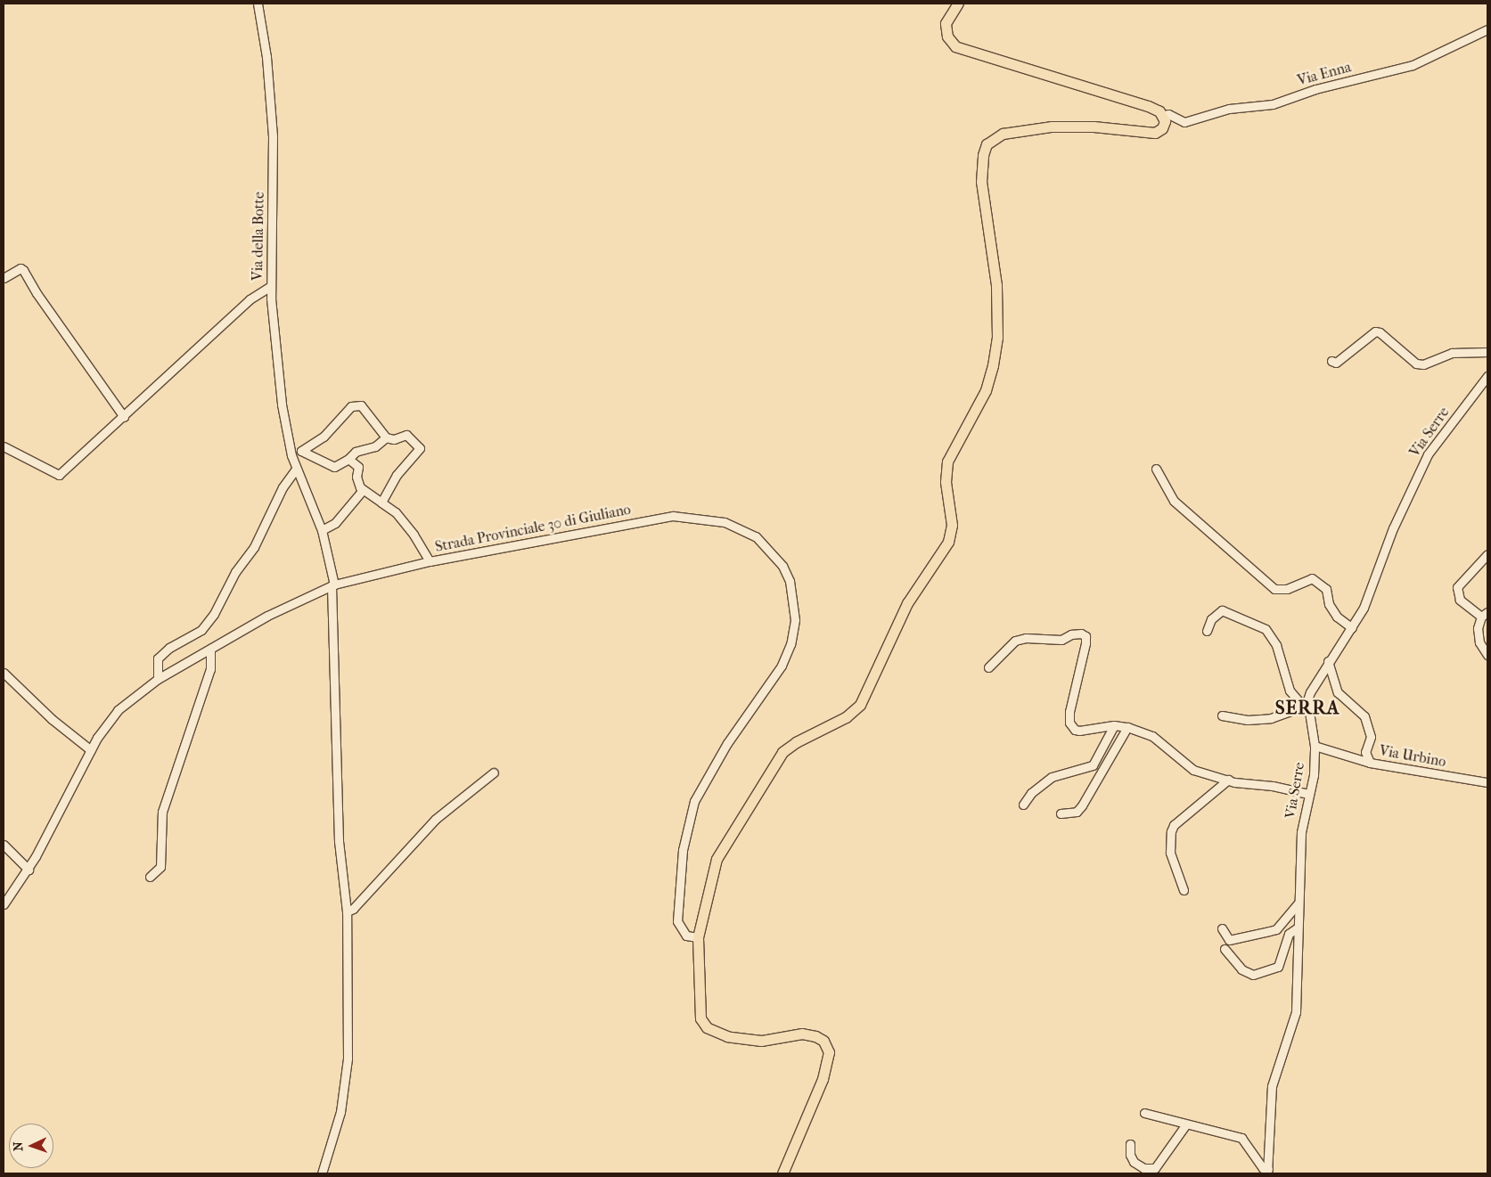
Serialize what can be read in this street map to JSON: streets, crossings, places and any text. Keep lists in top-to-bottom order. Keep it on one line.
{"streets":{"street":["Via Enna","Via della Botte","Via Serre","Strada Provinciale 30 di Giuliano","Via Urbino"]},"crossings":[["Via della Botte","Strada Provinciale 30 di Giuliano"],["Via Serre","Via Urbino"]],"districts":["SERRA"],"north":"left"}
